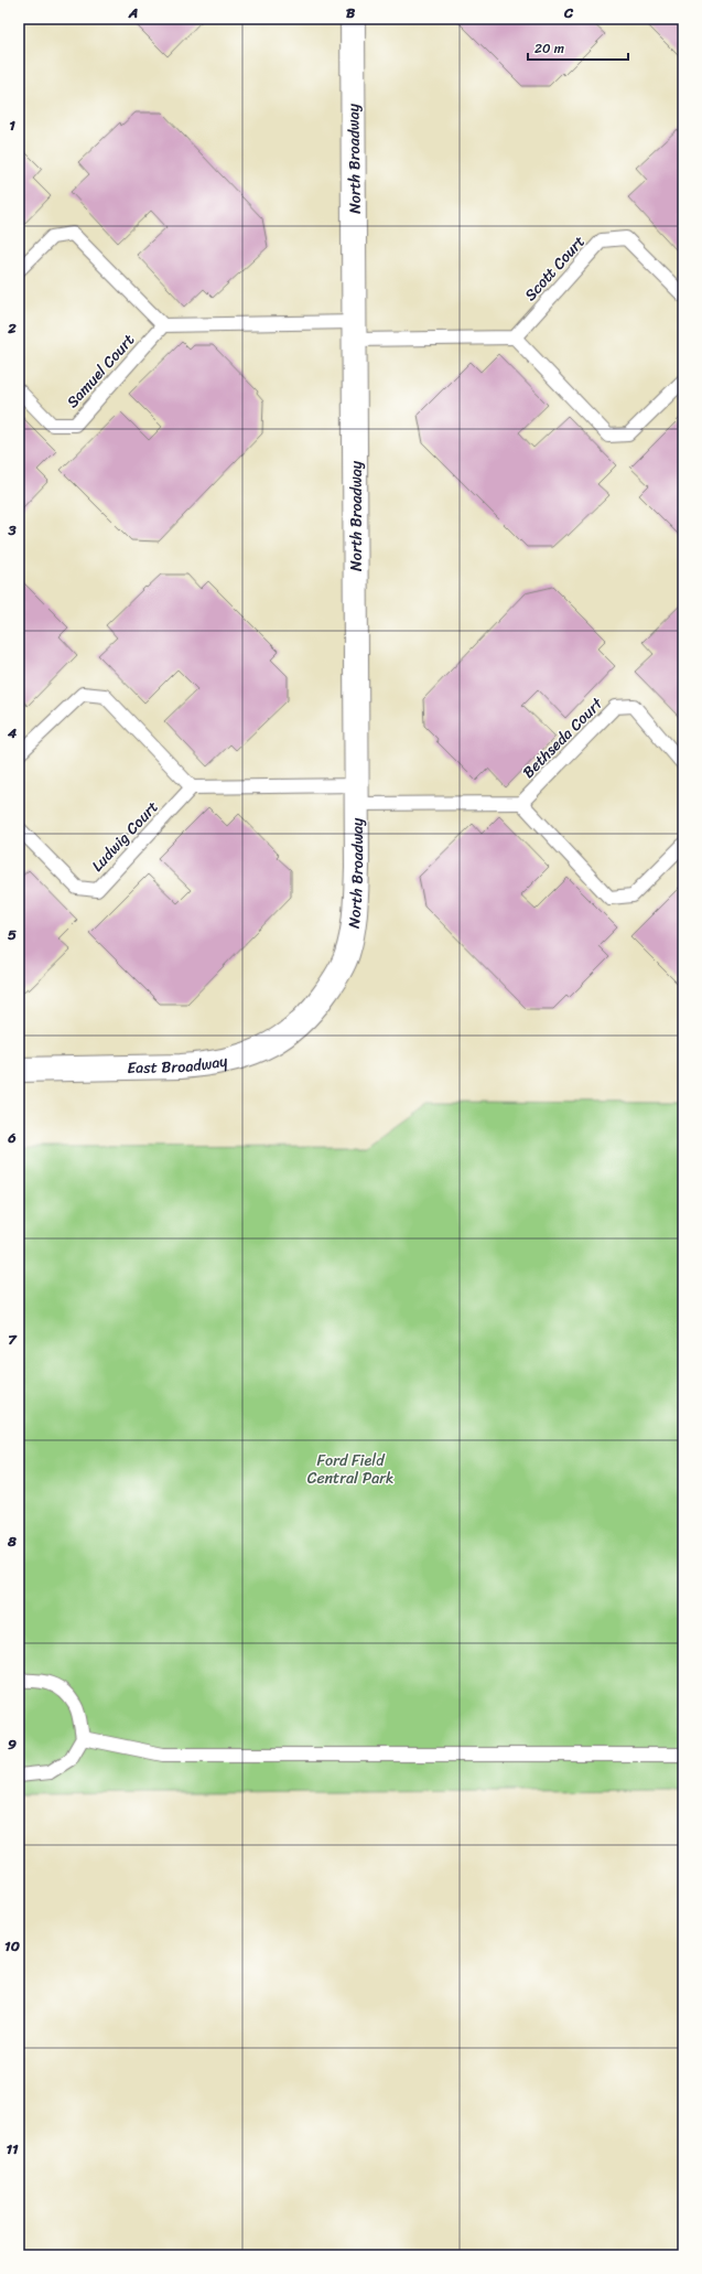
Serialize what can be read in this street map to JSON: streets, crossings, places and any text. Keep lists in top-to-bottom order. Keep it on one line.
{"streets":{"street":["North Broadway","East Broadway"],"lane":["Scott Court","Samuel Court","Bethseda Court","Ludwig Court"]},"crossings":[["North Broadway","East Broadway"]],"parks":["Ford Field Central Park"],"scale_bar":"20 m","grid":{"columns":["A","B","C"],"rows":["1","2","3","4","5","6","7","8","9","10","11"]}}
